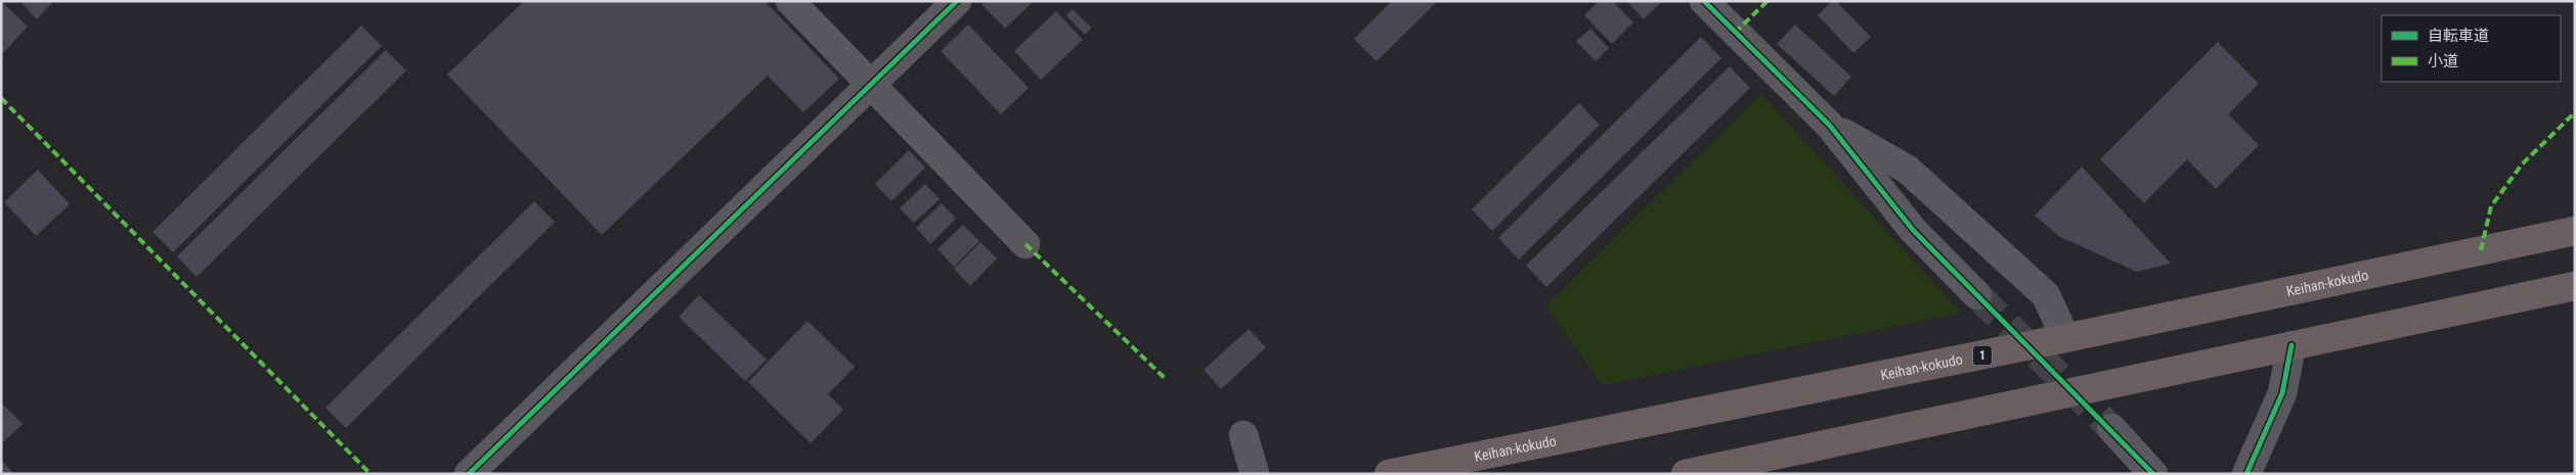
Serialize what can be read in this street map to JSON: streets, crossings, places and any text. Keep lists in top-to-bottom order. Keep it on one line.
{"streets":{"highway":["Keihan-kokudo","1"]},"legend":["自転車道","小道"]}
